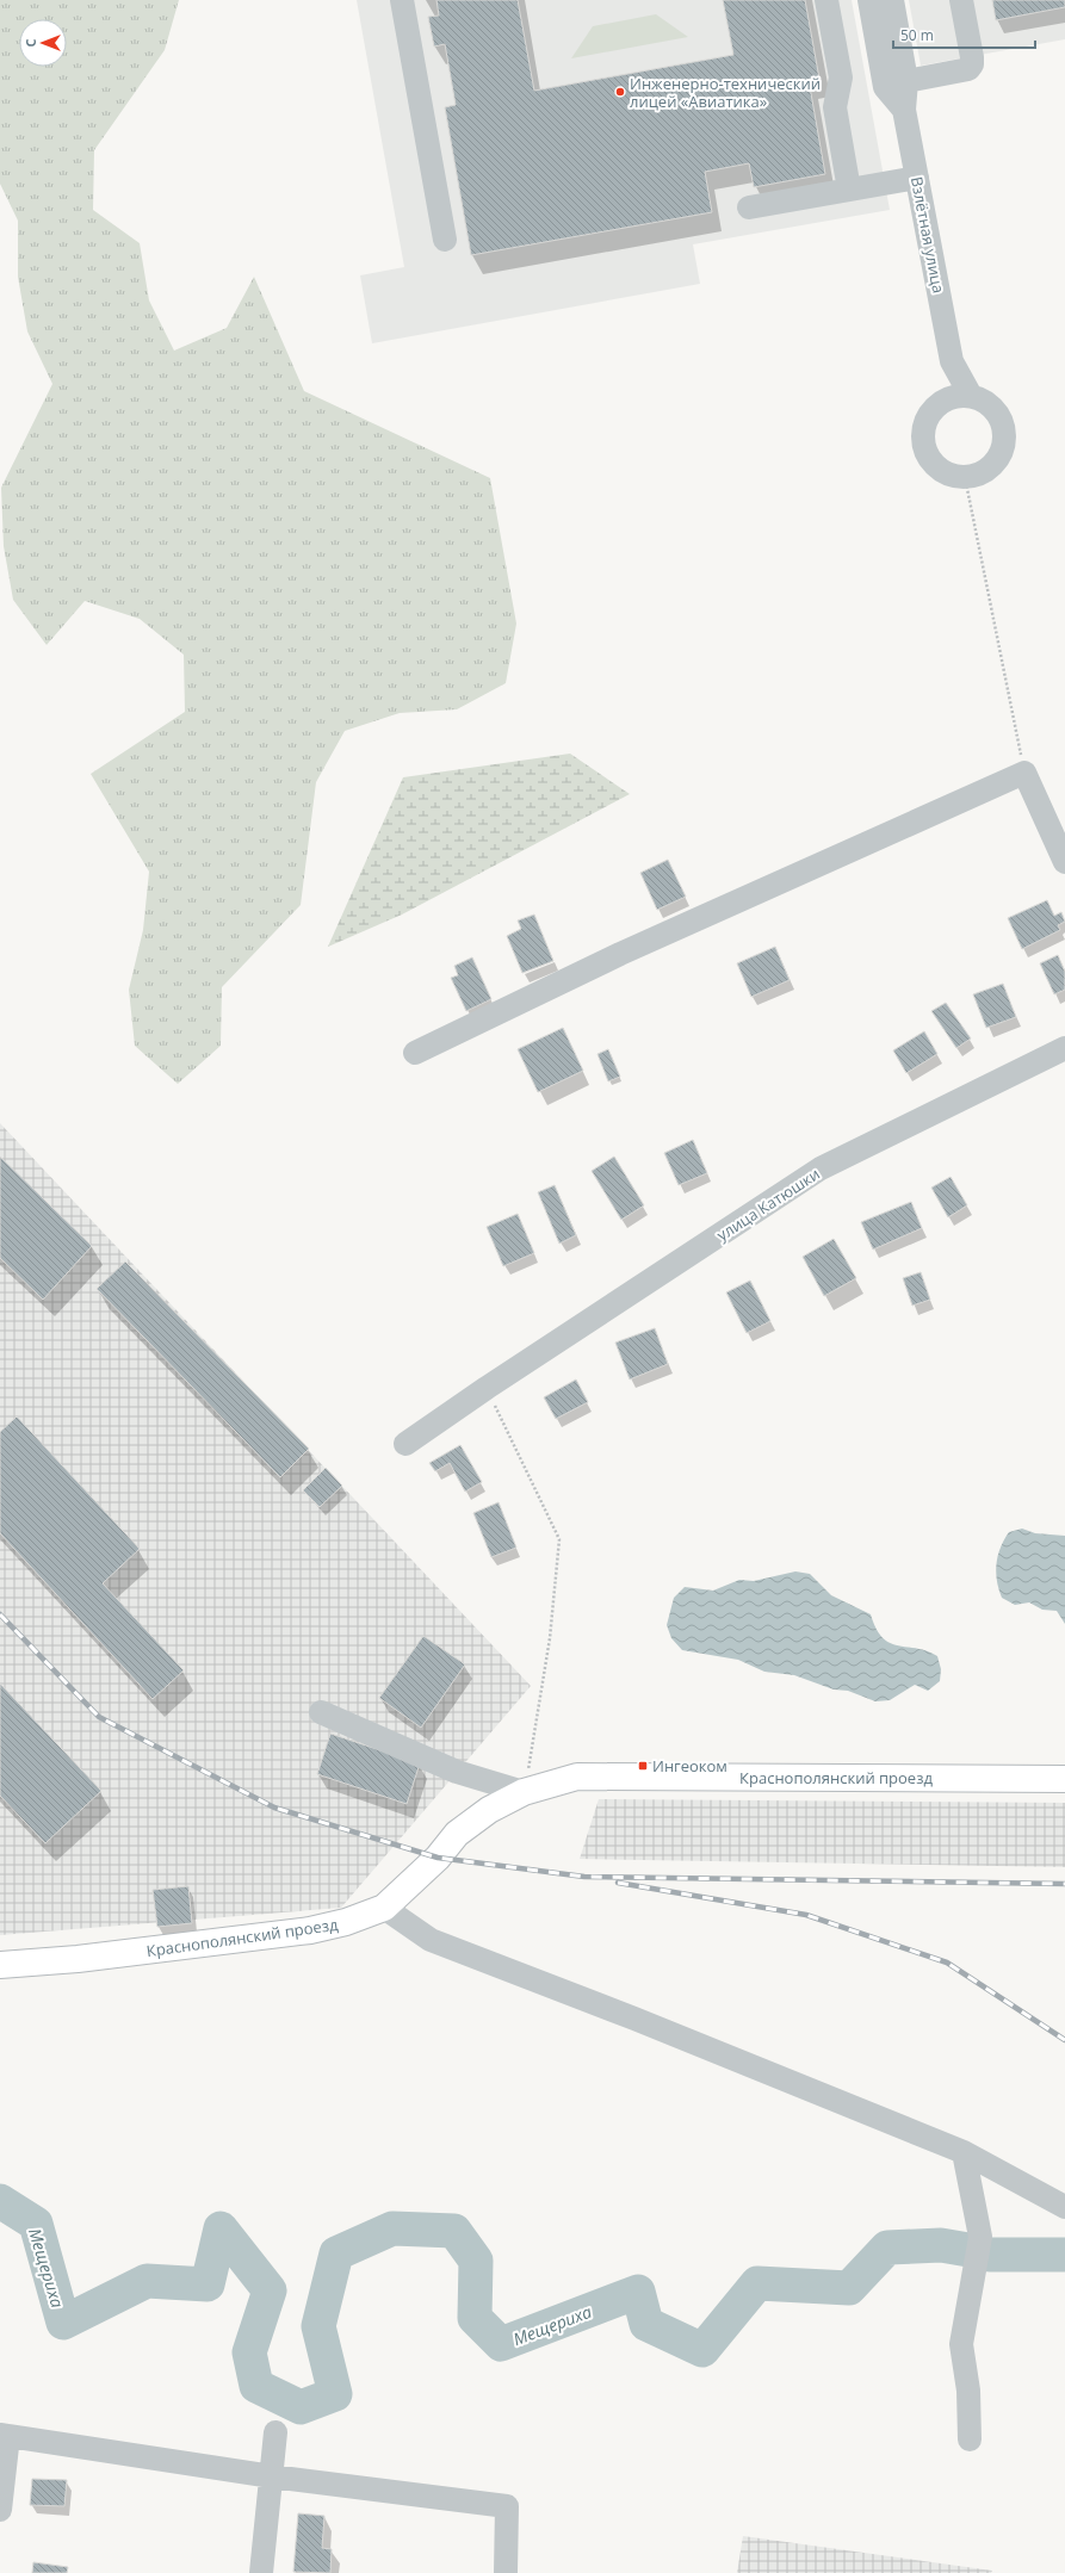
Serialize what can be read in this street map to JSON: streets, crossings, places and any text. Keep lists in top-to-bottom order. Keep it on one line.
{"streets":{"main road":["Краснополянский проезд"],"street":["Взлётная улица","улица Катюшки"]},"water":["Мещериха"],"places":{"other":["Инженерно-технический лицей «Авиатика»"],"transit":["Ингеоком"]},"scale_bar":"50 m","north":"left"}
